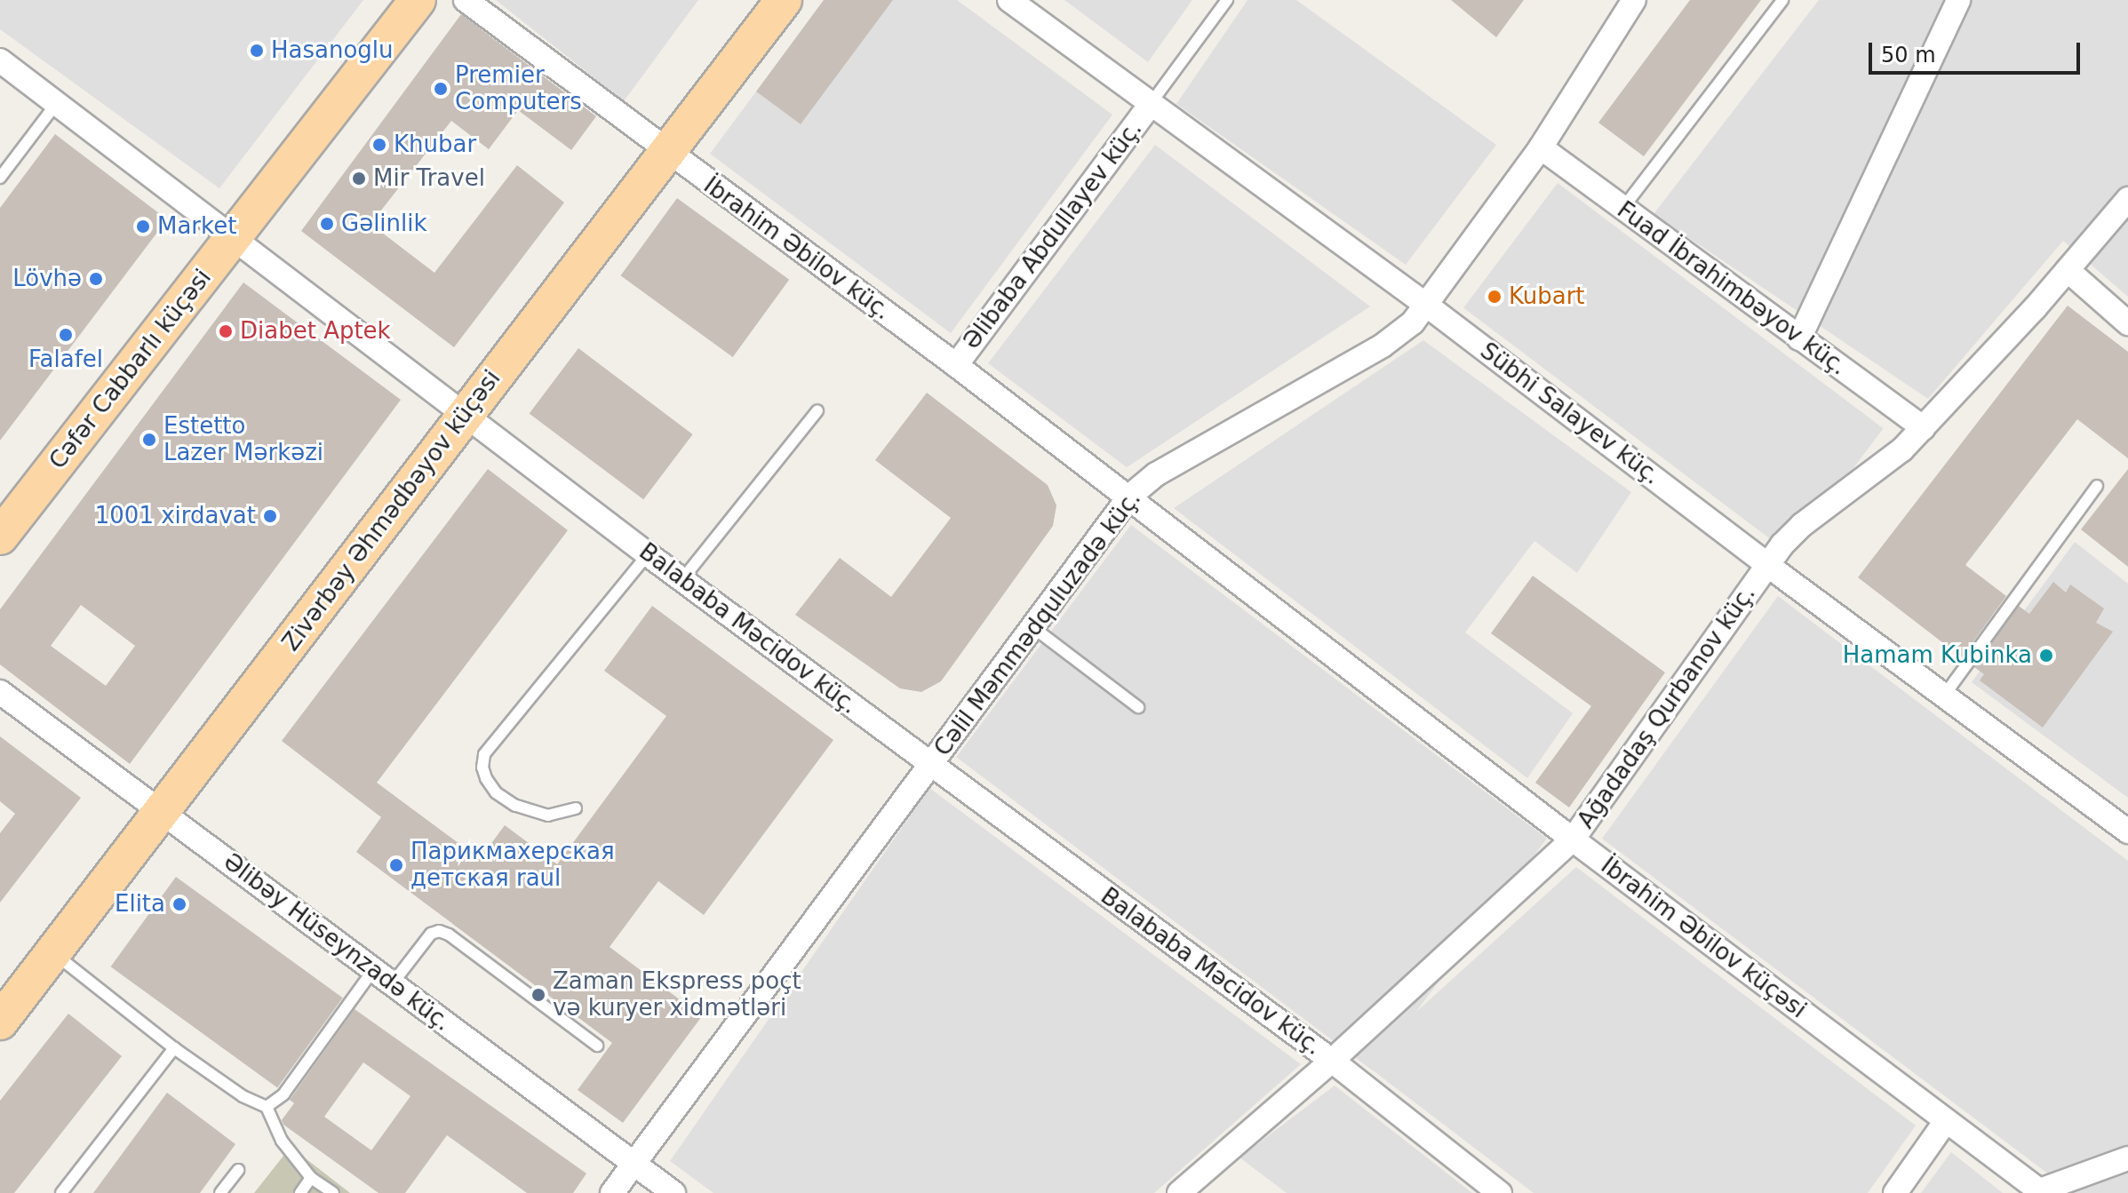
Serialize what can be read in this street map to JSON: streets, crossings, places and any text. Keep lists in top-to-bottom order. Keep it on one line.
{"streets":{"main road":["Cəfər Cabbarlı küçəsi","Zivərbəy Əhmədbəyov küçəsi"],"street":["Əlibaba Abdullayev küç.","İbrahim Əbilov küç.","Fuad İbrahimbəyov küç.","Sübhi Salayev küç.","Cəlil Məmmədquluzadə küç.","Balababa Məcidov küç.","Ağadadaş Qurbanov küç.","İbrahim Əbilov küçəsi","Əlibəy Hüseynzadə küç."]},"crossings":[["Əlibaba Abdullayev küç.","İbrahim Əbilov küç."],["Əlibaba Abdullayev küç.","Sübhi Salayev küç."],["İbrahim Əbilov küç.","Zivərbəy Əhmədbəyov küçəsi"],["İbrahim Əbilov küç.","Cəlil Məmmədquluzadə küç."],["İbrahim Əbilov küç.","İbrahim Əbilov küçəsi"],["Fuad İbrahimbəyov küç.","Cəlil Məmmədquluzadə küç."],["Fuad İbrahimbəyov küç.","Ağadadaş Qurbanov küç."],["Cəfər Cabbarlı küçəsi","Balababa Məcidov küç."],["Sübhi Salayev küç.","Cəlil Məmmədquluzadə küç."],["Sübhi Salayev küç.","Ağadadaş Qurbanov küç."],["Zivərbəy Əhmədbəyov küçəsi","Balababa Məcidov küç."],["Zivərbəy Əhmədbəyov küçəsi","Əlibəy Hüseynzadə küç."],["Cəlil Məmmədquluzadə küç.","Balababa Məcidov küç."],["Cəlil Məmmədquluzadə küç.","İbrahim Əbilov küçəsi"],["Cəlil Məmmədquluzadə küç.","Əlibəy Hüseynzadə küç."],["Balababa Məcidov küç.","Ağadadaş Qurbanov küç."],["Ağadadaş Qurbanov küç.","İbrahim Əbilov küçəsi"]],"places":["Hasanoglu","Premier Computers","Khubar","Mir Travel","Gəlinlik","Market","Lövhə","Kubart","Diabet Aptek","Falafel","Estetto Lazer Mərkəzi","1001 xirdavat","Hamam Kubinka","Парикмахерская детская raul","Elita","Zaman Ekspress poçt və kuryer xidmətləri"],"scale_bar":"50 m"}
